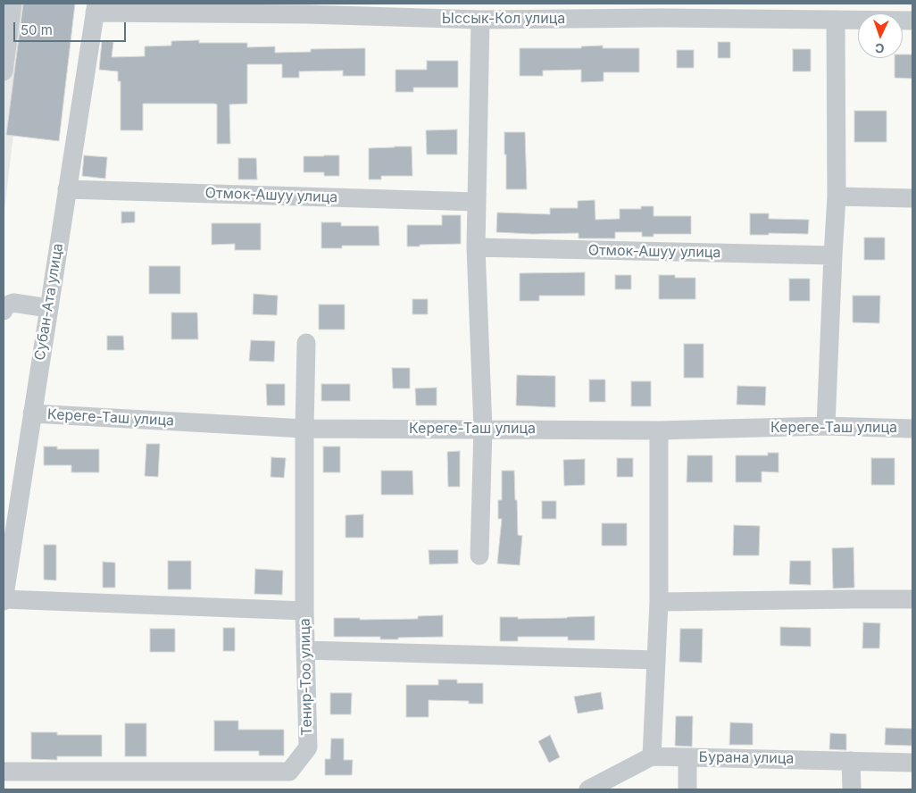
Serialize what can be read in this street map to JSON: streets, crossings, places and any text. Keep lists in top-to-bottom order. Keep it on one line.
{"streets":{"street":["Ыссык-Кол улица","Отмок-Ашуу улица","Субан-Ата улица","Кереге-Таш улица","Тенир-Тоо улица","Бурана улица"]},"crossings":[["Ыссык-Кол улица","Субан-Ата улица"],["Отмок-Ашуу улица","Субан-Ата улица"],["Субан-Ата улица","Кереге-Таш улица"],["Кереге-Таш улица","Тенир-Тоо улица"]],"scale_bar":"50 m","north":"bottom"}
